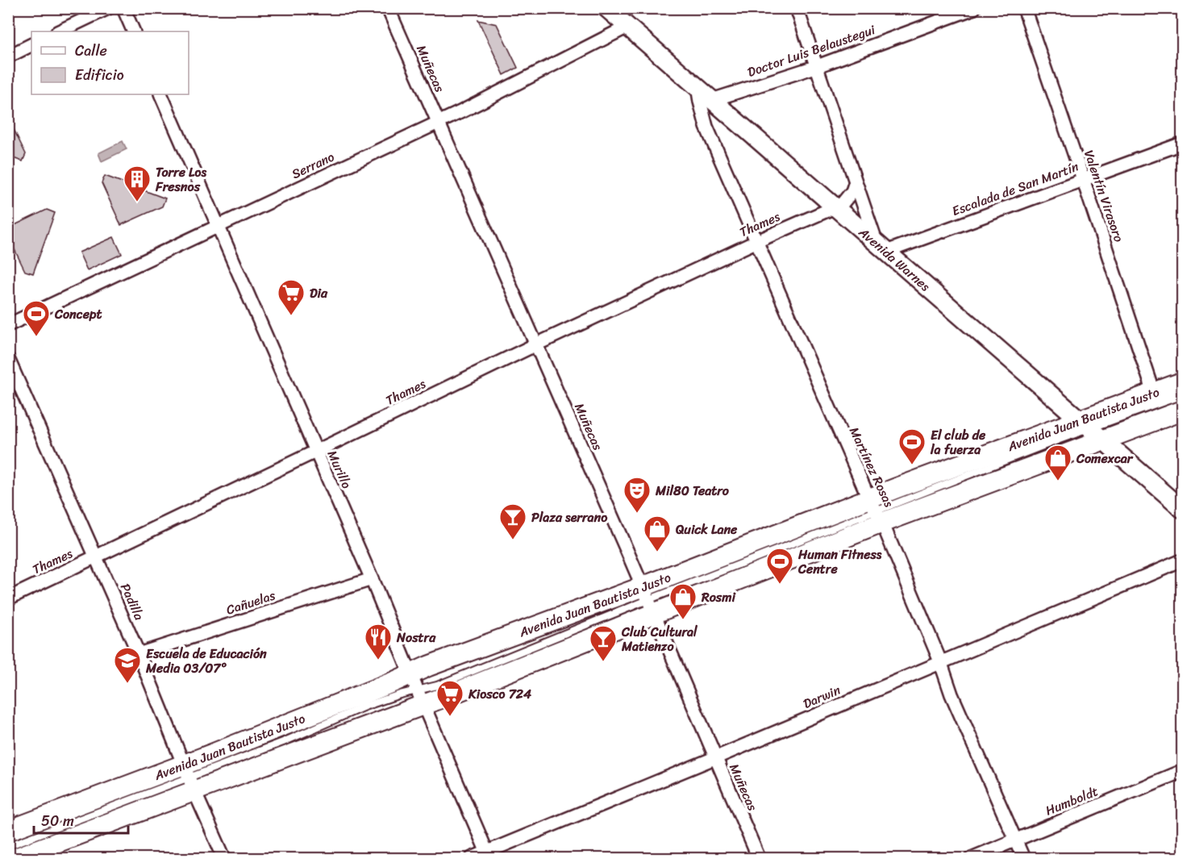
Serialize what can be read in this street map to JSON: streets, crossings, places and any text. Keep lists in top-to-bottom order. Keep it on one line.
{"streets":{"main road":["Avenida Warnes","Avenida Juan Bautista Justo"],"street":["Doctor Luis Belaustegui","Muñecas","Serrano","Escalada de San Martín","Valentín Virasoro","Thames","Martínez Rosas","Murillo","Padilla","Cañuelas","Darwin","Humboldt"]},"crossings":[["Doctor Luis Belaustegui","Avenida Warnes"],["Muñecas","Serrano"],["Muñecas","Thames"],["Muñecas","Avenida Juan Bautista Justo"],["Muñecas","Darwin"],["Serrano","Avenida Warnes"],["Serrano","Murillo"],["Escalada de San Martín","Valentín Virasoro"],["Escalada de San Martín","Avenida Warnes"],["Valentín Virasoro","Avenida Juan Bautista Justo"],["Thames","Avenida Warnes"],["Thames","Martínez Rosas"],["Thames","Murillo"],["Thames","Padilla"],["Avenida Warnes","Avenida Juan Bautista Justo"],["Avenida Warnes","Martínez Rosas"],["Avenida Juan Bautista Justo","Martínez Rosas"],["Avenida Juan Bautista Justo","Murillo"],["Avenida Juan Bautista Justo","Padilla"],["Martínez Rosas","Darwin"],["Martínez Rosas","Humboldt"],["Murillo","Cañuelas"],["Murillo","Darwin"],["Padilla","Cañuelas"]],"places":{"building":["Torre Los Fresnos"],"supermarket":["Dia","Kiosco 724"],"sports":["Concept","El club de la fuerza","Human Fitness Centre"],"shop":["Comexcar","Quick Lane","Rosmi"],"theatre":["Mil80 Teatro"],"bar":["Plaza serrano","Club Cultural Matienzo"],"restaurant":["Nostra"],"school or university":["Escuela de Educación Media 03/07°"]},"legend":["Calle","Edificio"],"scale_bar":"50 m"}
